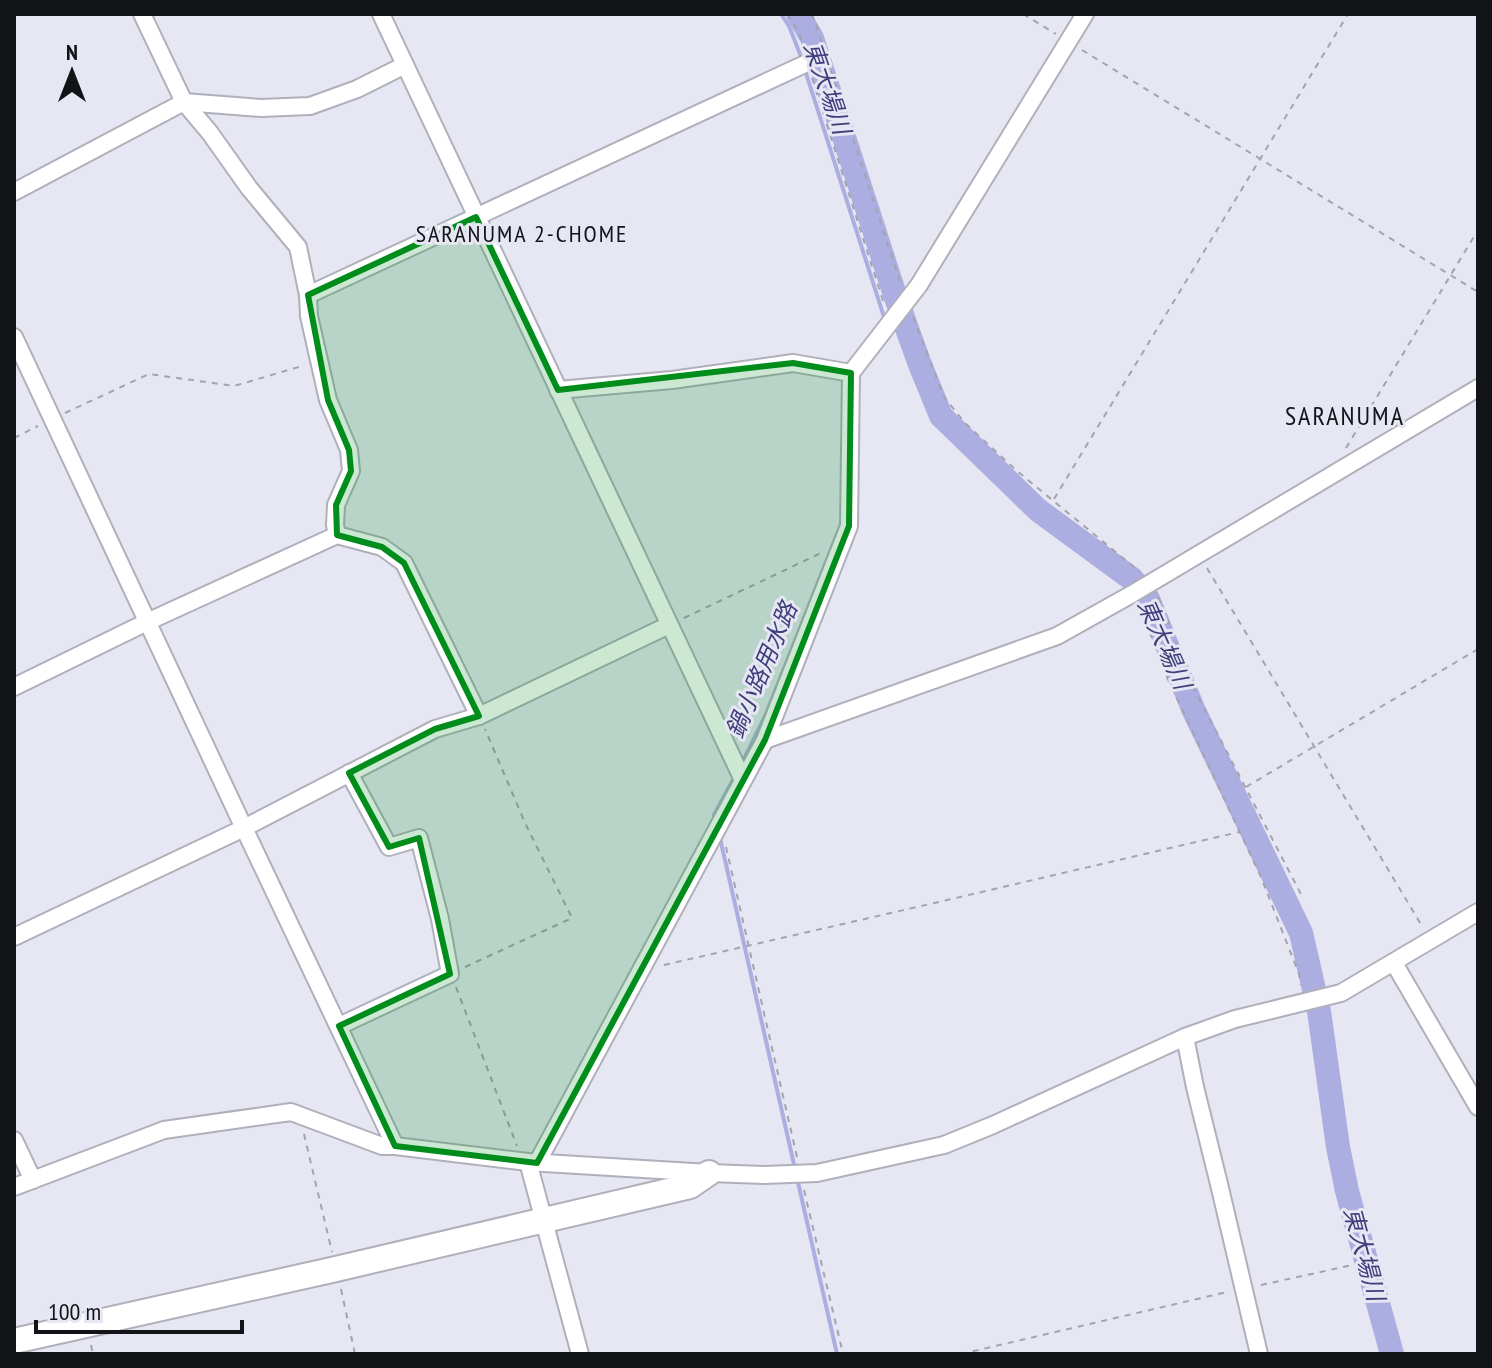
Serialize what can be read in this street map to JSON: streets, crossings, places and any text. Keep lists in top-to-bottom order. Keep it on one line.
{"districts":["SARANUMA 2-CHOME","SARANUMA"],"water":["東大場川","鍋小路用水路"],"scale_bar":"100 m","north":"top"}
